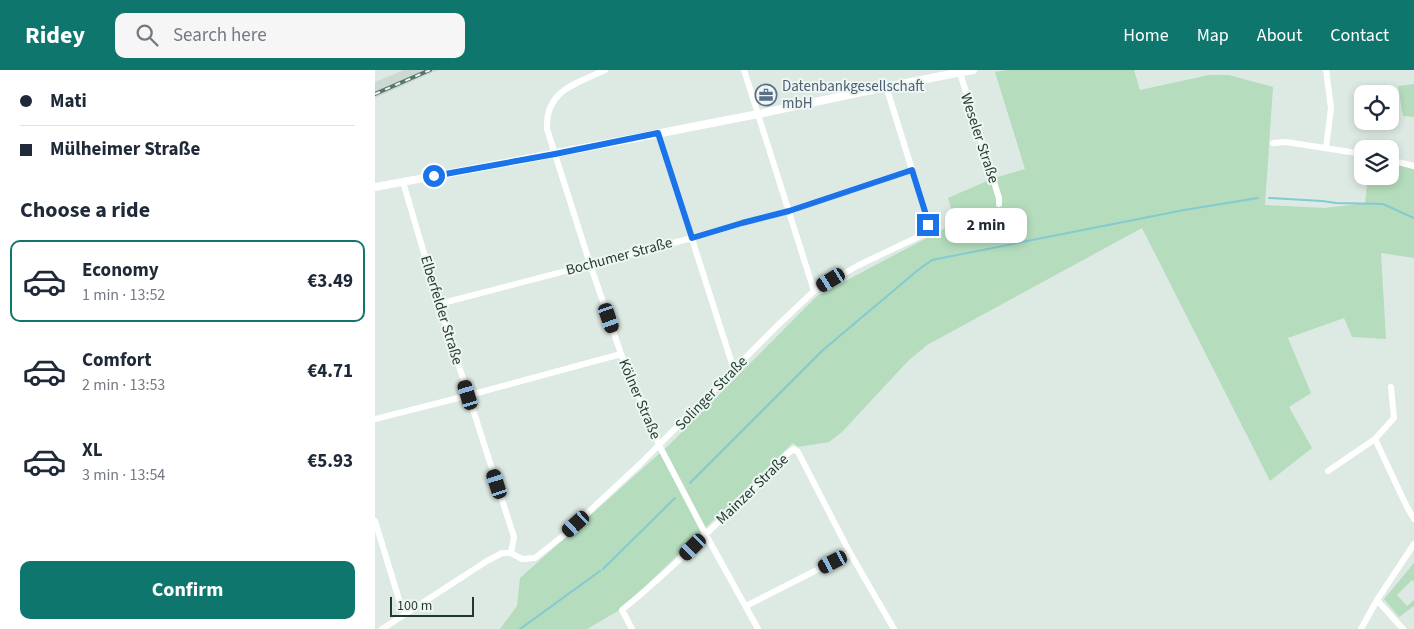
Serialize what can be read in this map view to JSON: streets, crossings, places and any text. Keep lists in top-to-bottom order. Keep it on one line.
{"streets":{"street":["Weseler Straße","Bochumer Straße","Elberfelder Straße","Solinger Straße","Kölner Straße","Mainzer Straße"]},"crossings":[["Bochumer Straße","Elberfelder Straße"],["Bochumer Straße","Solinger Straße"],["Bochumer Straße","Kölner Straße"],["Elberfelder Straße","Solinger Straße"],["Solinger Straße","Kölner Straße"],["Kölner Straße","Mainzer Straße"]],"places":{"office":["Datenbankgesellschaft mbH"]},"scale_bar":"100 m","page":{"header":"Ridey","search":"Search here","nav":["Home","Map","About","Contact"],"banner":["Mati","Mülheimer Straße"],"heading":"Choose a ride","bubble":"2 min","list":[{"name":"Economy","note":"1 min · 13:52","value":"€3.49"},{"name":"Comfort","note":"2 min · 13:53","value":"€4.71"},{"name":"XL","note":"3 min · 13:54","value":"€5.93"}],"buttons":"Confirm","scale":"100 m"}}
